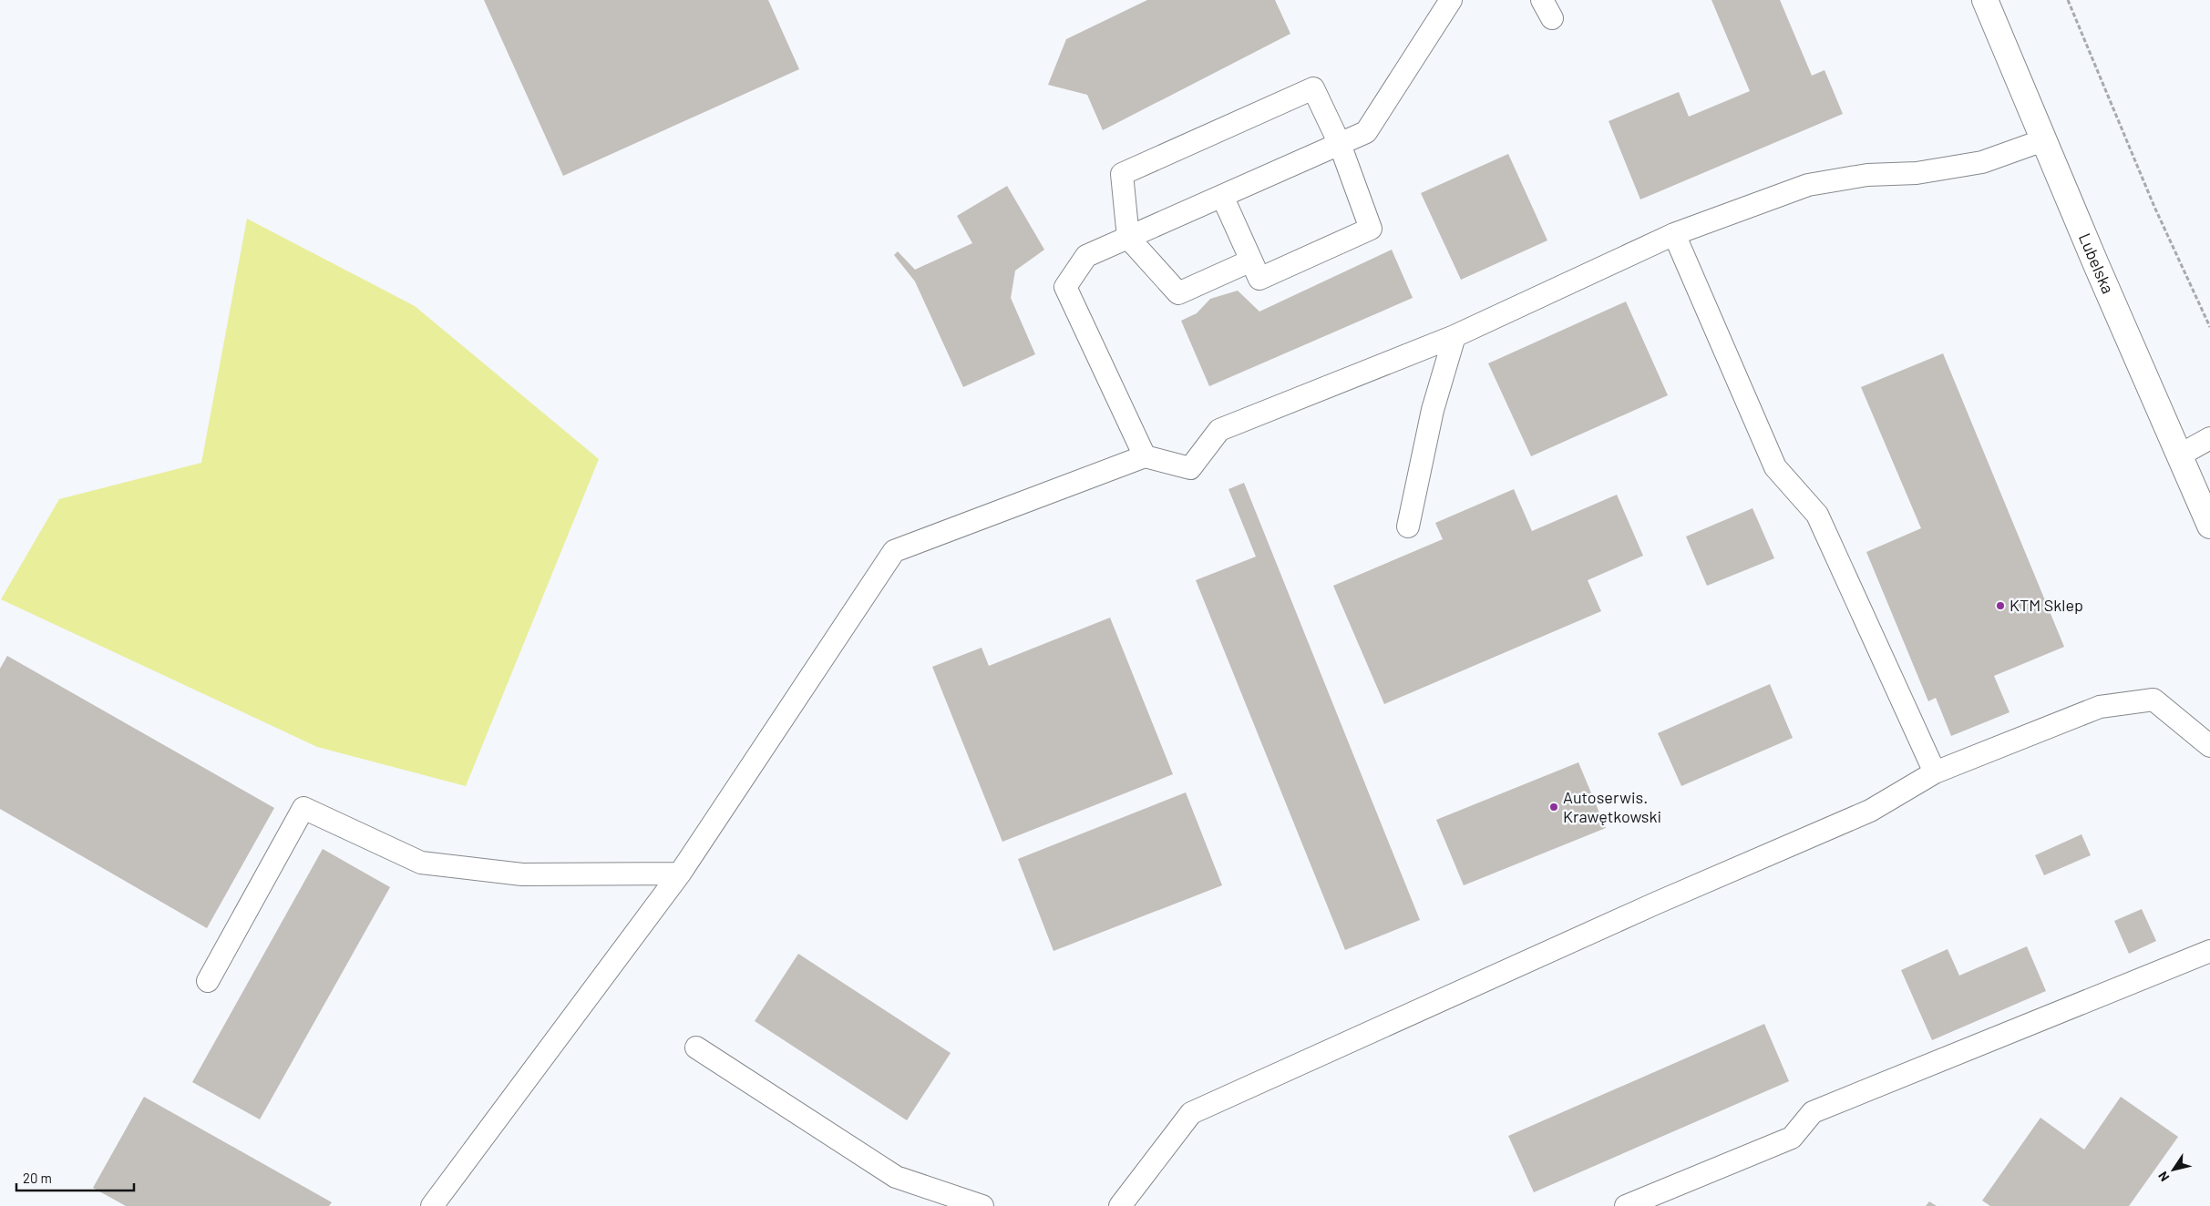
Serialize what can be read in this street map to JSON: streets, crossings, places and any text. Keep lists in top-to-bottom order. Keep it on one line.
{"streets":{"street":["Lubelska"]},"places":["KTM Sklep","Autoserwis. Krawętkowski"],"scale_bar":"20 m","north":"bottom left"}
